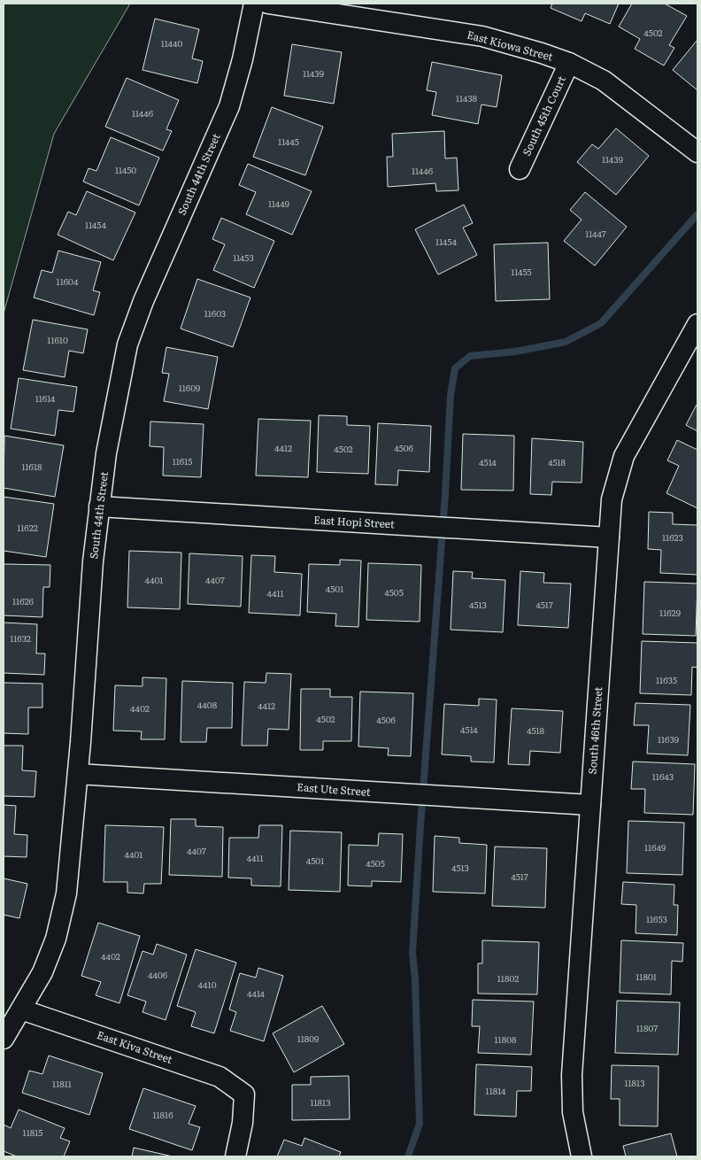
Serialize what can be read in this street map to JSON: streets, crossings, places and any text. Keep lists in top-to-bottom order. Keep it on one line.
{"streets":{"street":["East Kiowa Street","South 45th Court","South 44th Street","East Hopi Street","South 46th Street","East Ute Street","East Kiva Street"]},"crossings":[["East Kiowa Street","South 45th Court"],["South 44th Street","East Hopi Street"],["South 44th Street","East Ute Street"],["South 44th Street","East Kiva Street"],["East Hopi Street","South 46th Street"],["South 46th Street","East Ute Street"]],"house_numbers":["4502","11440","11439","11438","11446","11445","11439","11450","11446","11449","11454","11447","11454","11453","11455","11604","11603","11610","11609","11614","4412","4506","4502","11615","4514","4518","11618","11622","11623","4401","4407","4501","4505","4411","11626","4513","4517","11629","11632","11635","4408","4412","4402","4502","4506","4514","4518","11639","11643","11649","4407","4401","4411","4501","4505","4513","4517","11653","4402","4406","11801","11802","4410","4414","11807","11809","11808","11813","11811","11814","11813","11816","11815"]}
